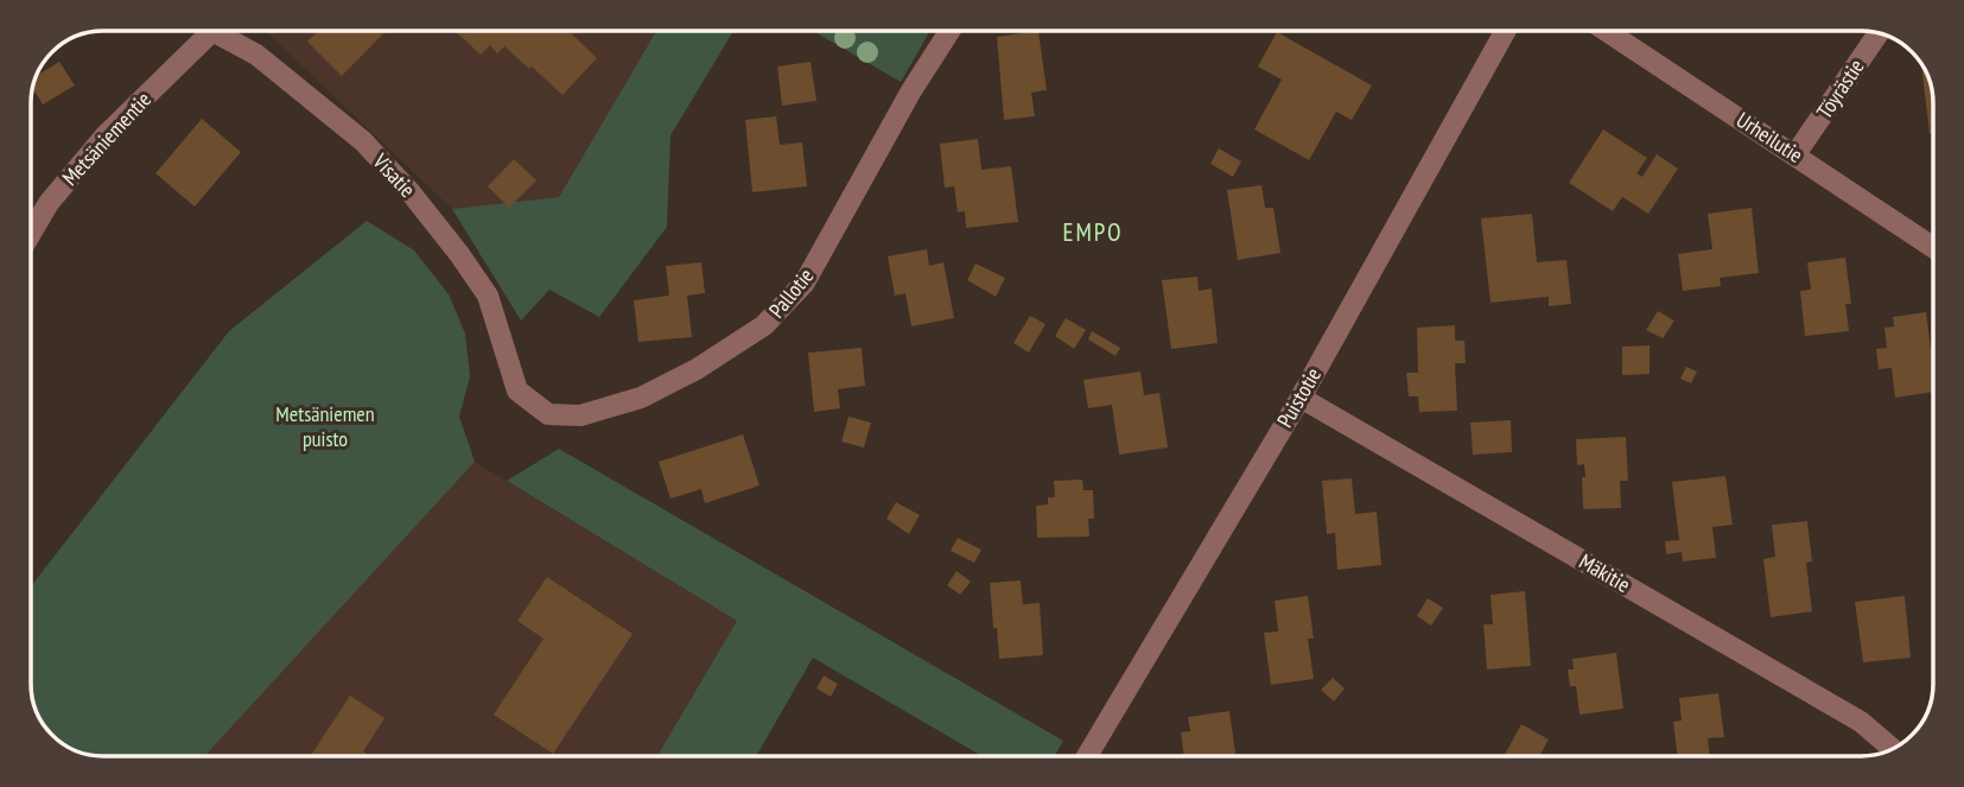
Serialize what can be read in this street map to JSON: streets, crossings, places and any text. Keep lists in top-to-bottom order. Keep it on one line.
{"streets":{"street":["Töyrästie","Urheilutie","Metsäniementie","Visatie","Pallotie","Puistotie","Mäkitie"]},"crossings":[["Töyrästie","Urheilutie"],["Visatie","Pallotie"],["Puistotie","Mäkitie"]],"districts":["EMPO"],"parks":["Metsäniemen puisto"]}
